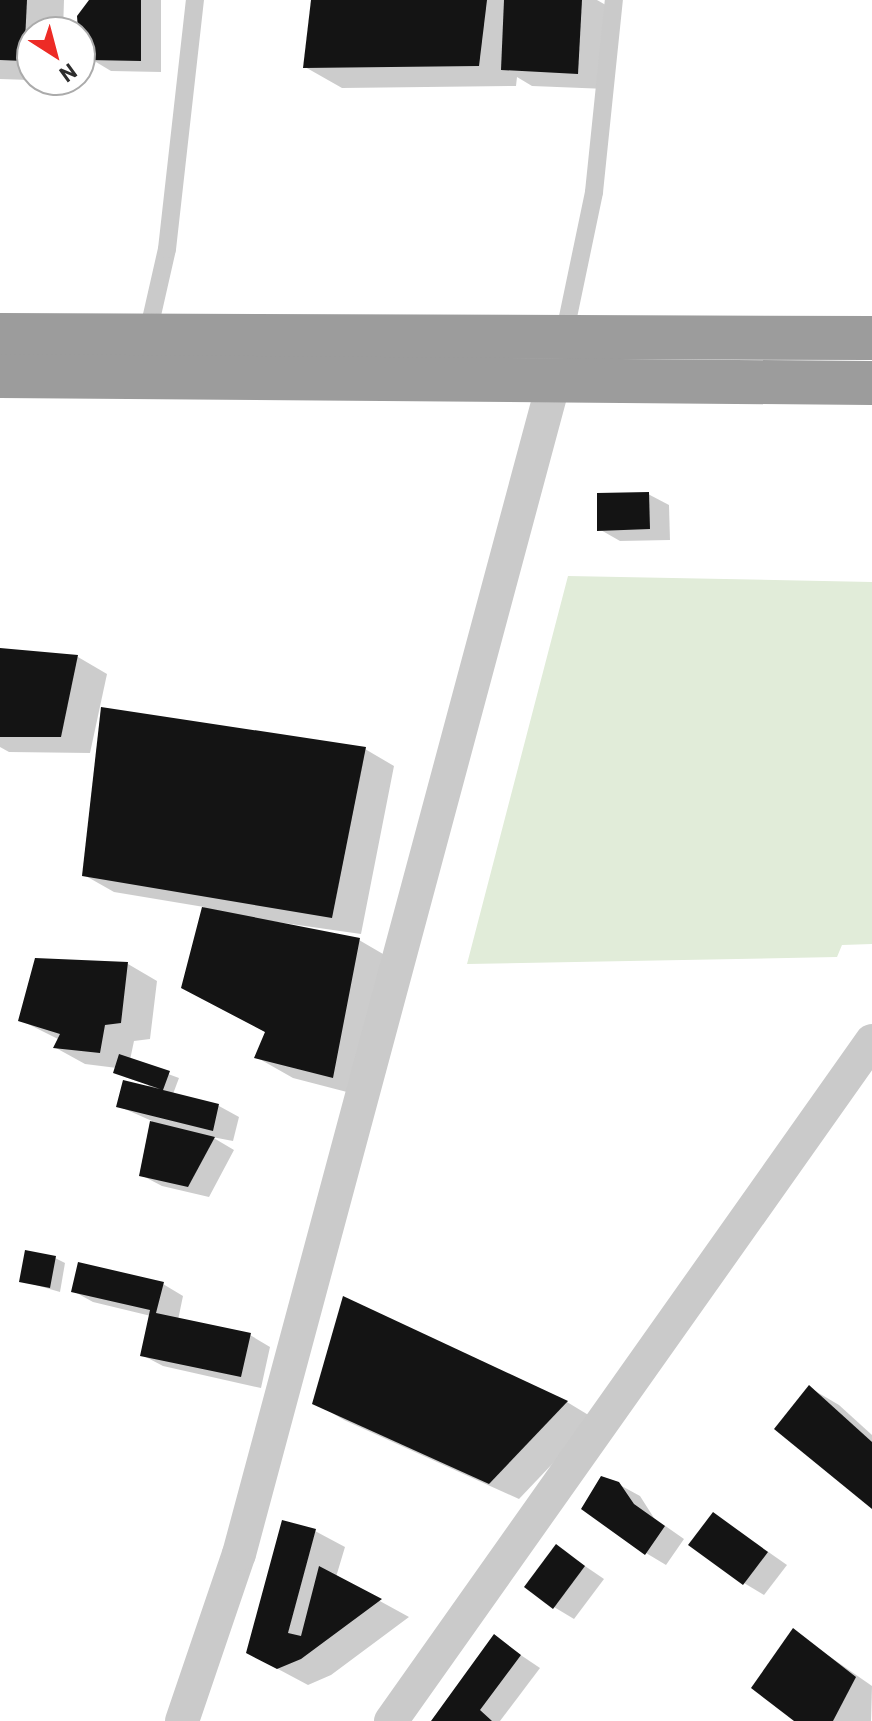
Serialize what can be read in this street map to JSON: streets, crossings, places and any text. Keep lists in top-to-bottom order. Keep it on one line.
{"north":"bottom right"}
